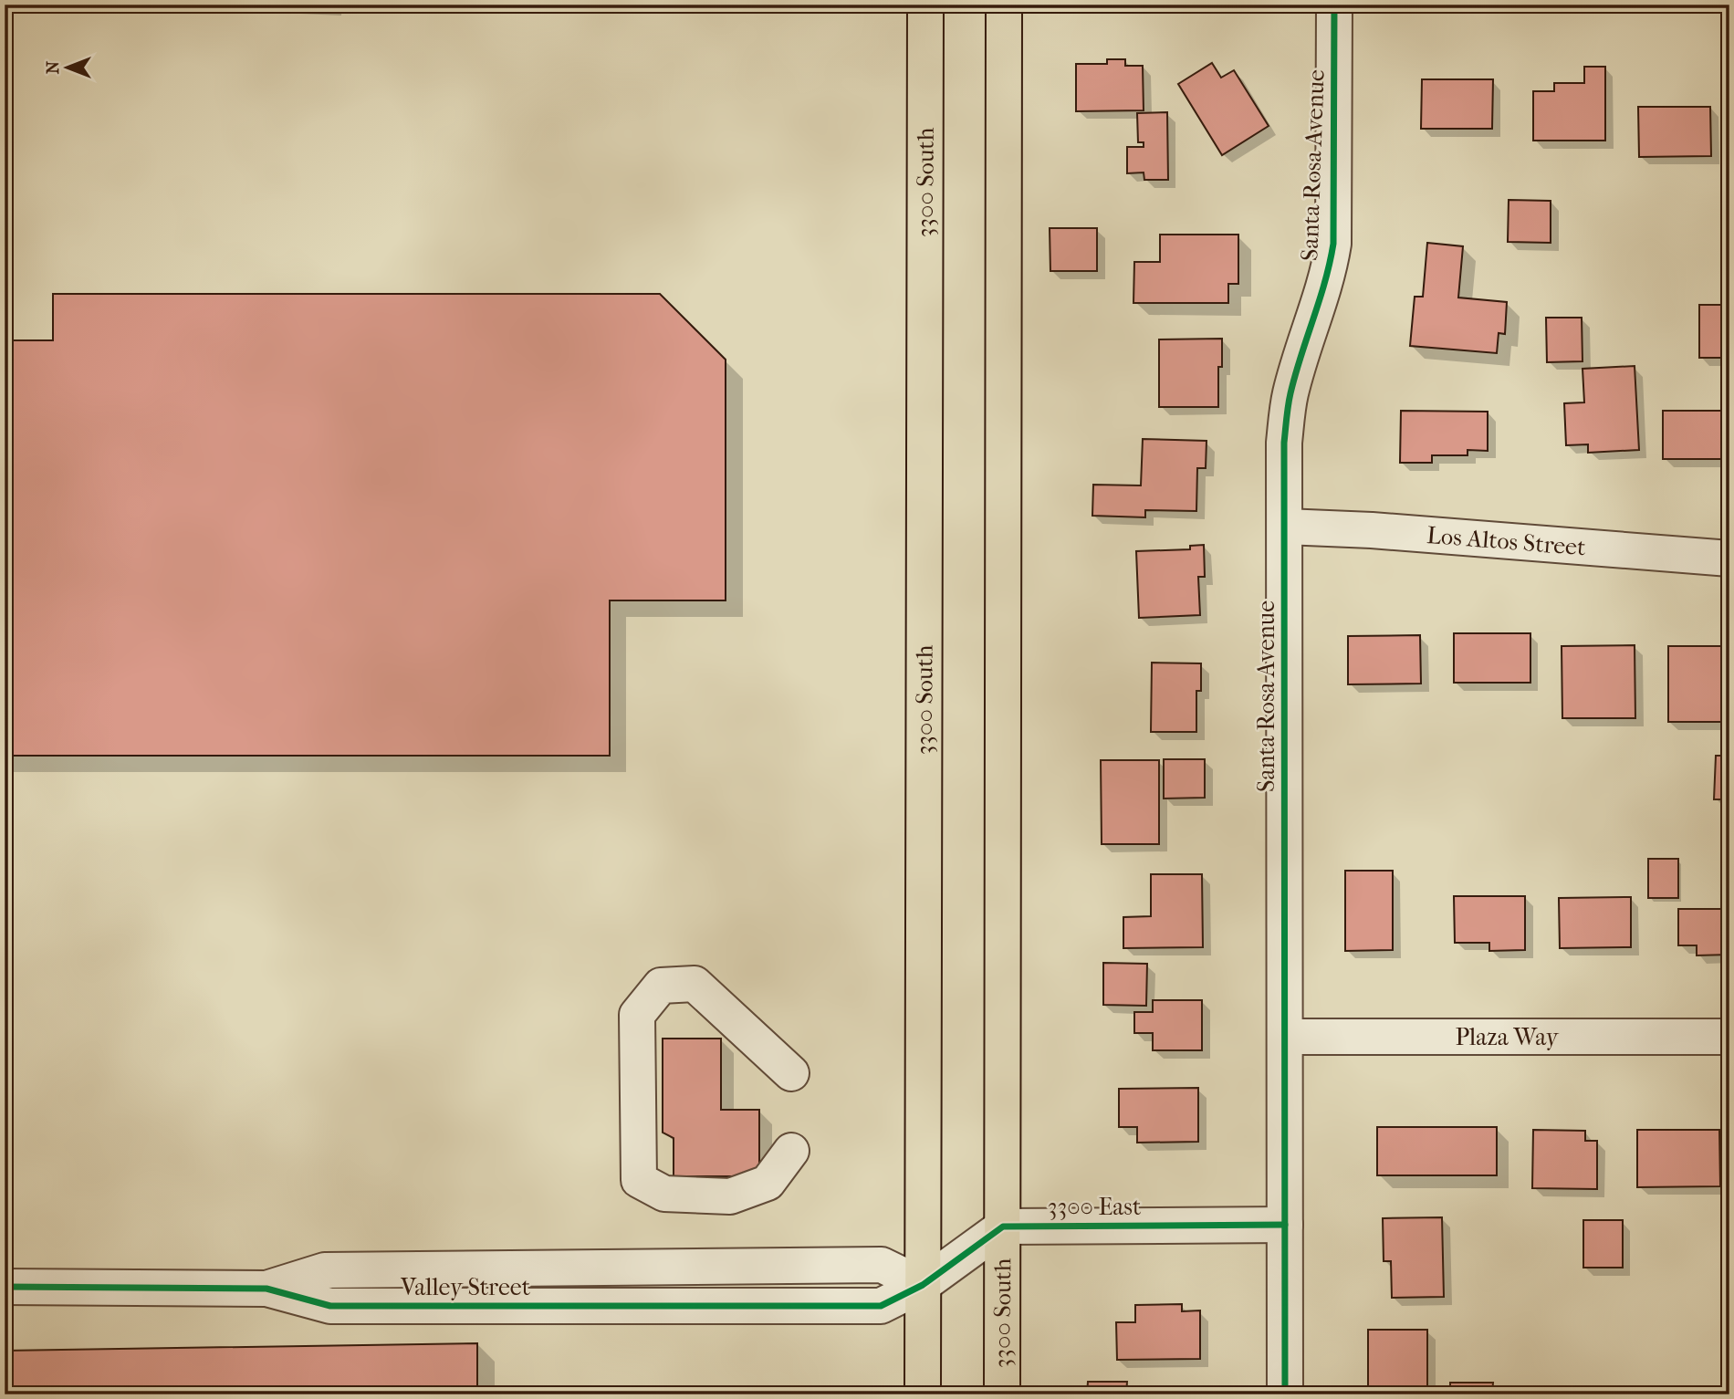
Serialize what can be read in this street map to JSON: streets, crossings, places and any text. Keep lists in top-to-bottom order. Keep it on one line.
{"streets":{"main road":["3300 South"],"street":["Santa Rosa Avenue","Los Altos Street","Plaza Way","3300 East","Valley Street"]},"crossings":[["Santa Rosa Avenue","Los Altos Street"],["Santa Rosa Avenue","Plaza Way"],["Santa Rosa Avenue","3300 East"],["3300 South","3300 East"],["3300 South","Valley Street"]],"north":"left"}
